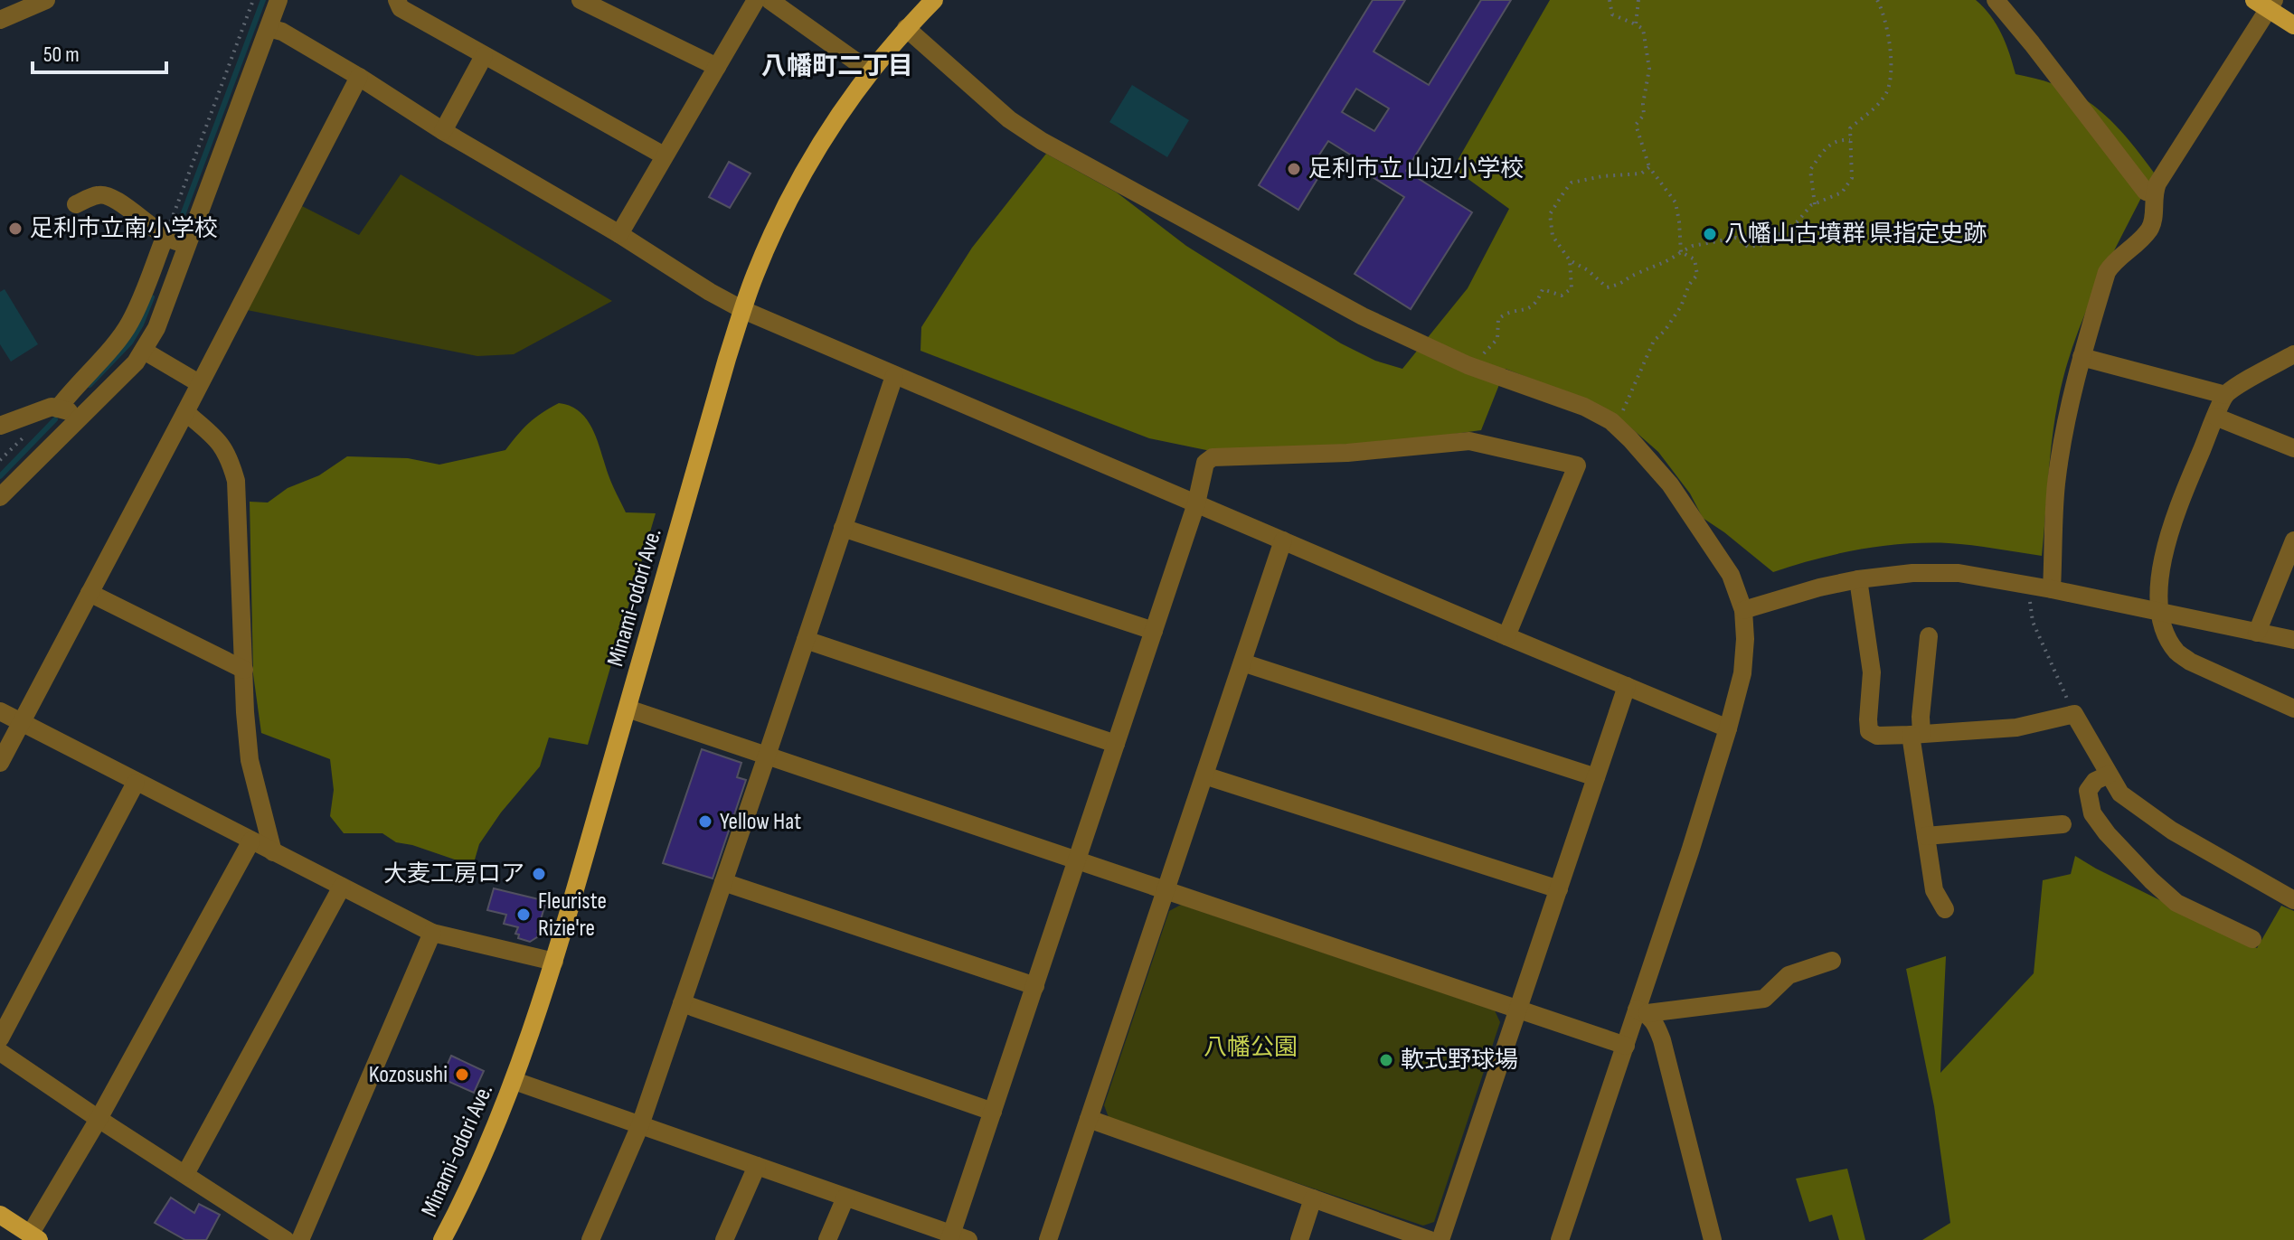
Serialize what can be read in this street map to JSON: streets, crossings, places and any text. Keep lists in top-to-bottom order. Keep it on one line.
{"streets":{"main road":["Minami-odori Ave."]},"districts":["八幡町二丁目"],"parks":["八幡公園"],"places":["足利市立 山辺小学校","足利市立南小学校","八幡山古墳群 県指定史跡","Yellow Hat","大麦工房ロア","Fleuriste Rizie're","軟式野球場","Kozosushi"],"scale_bar":"50 m"}
